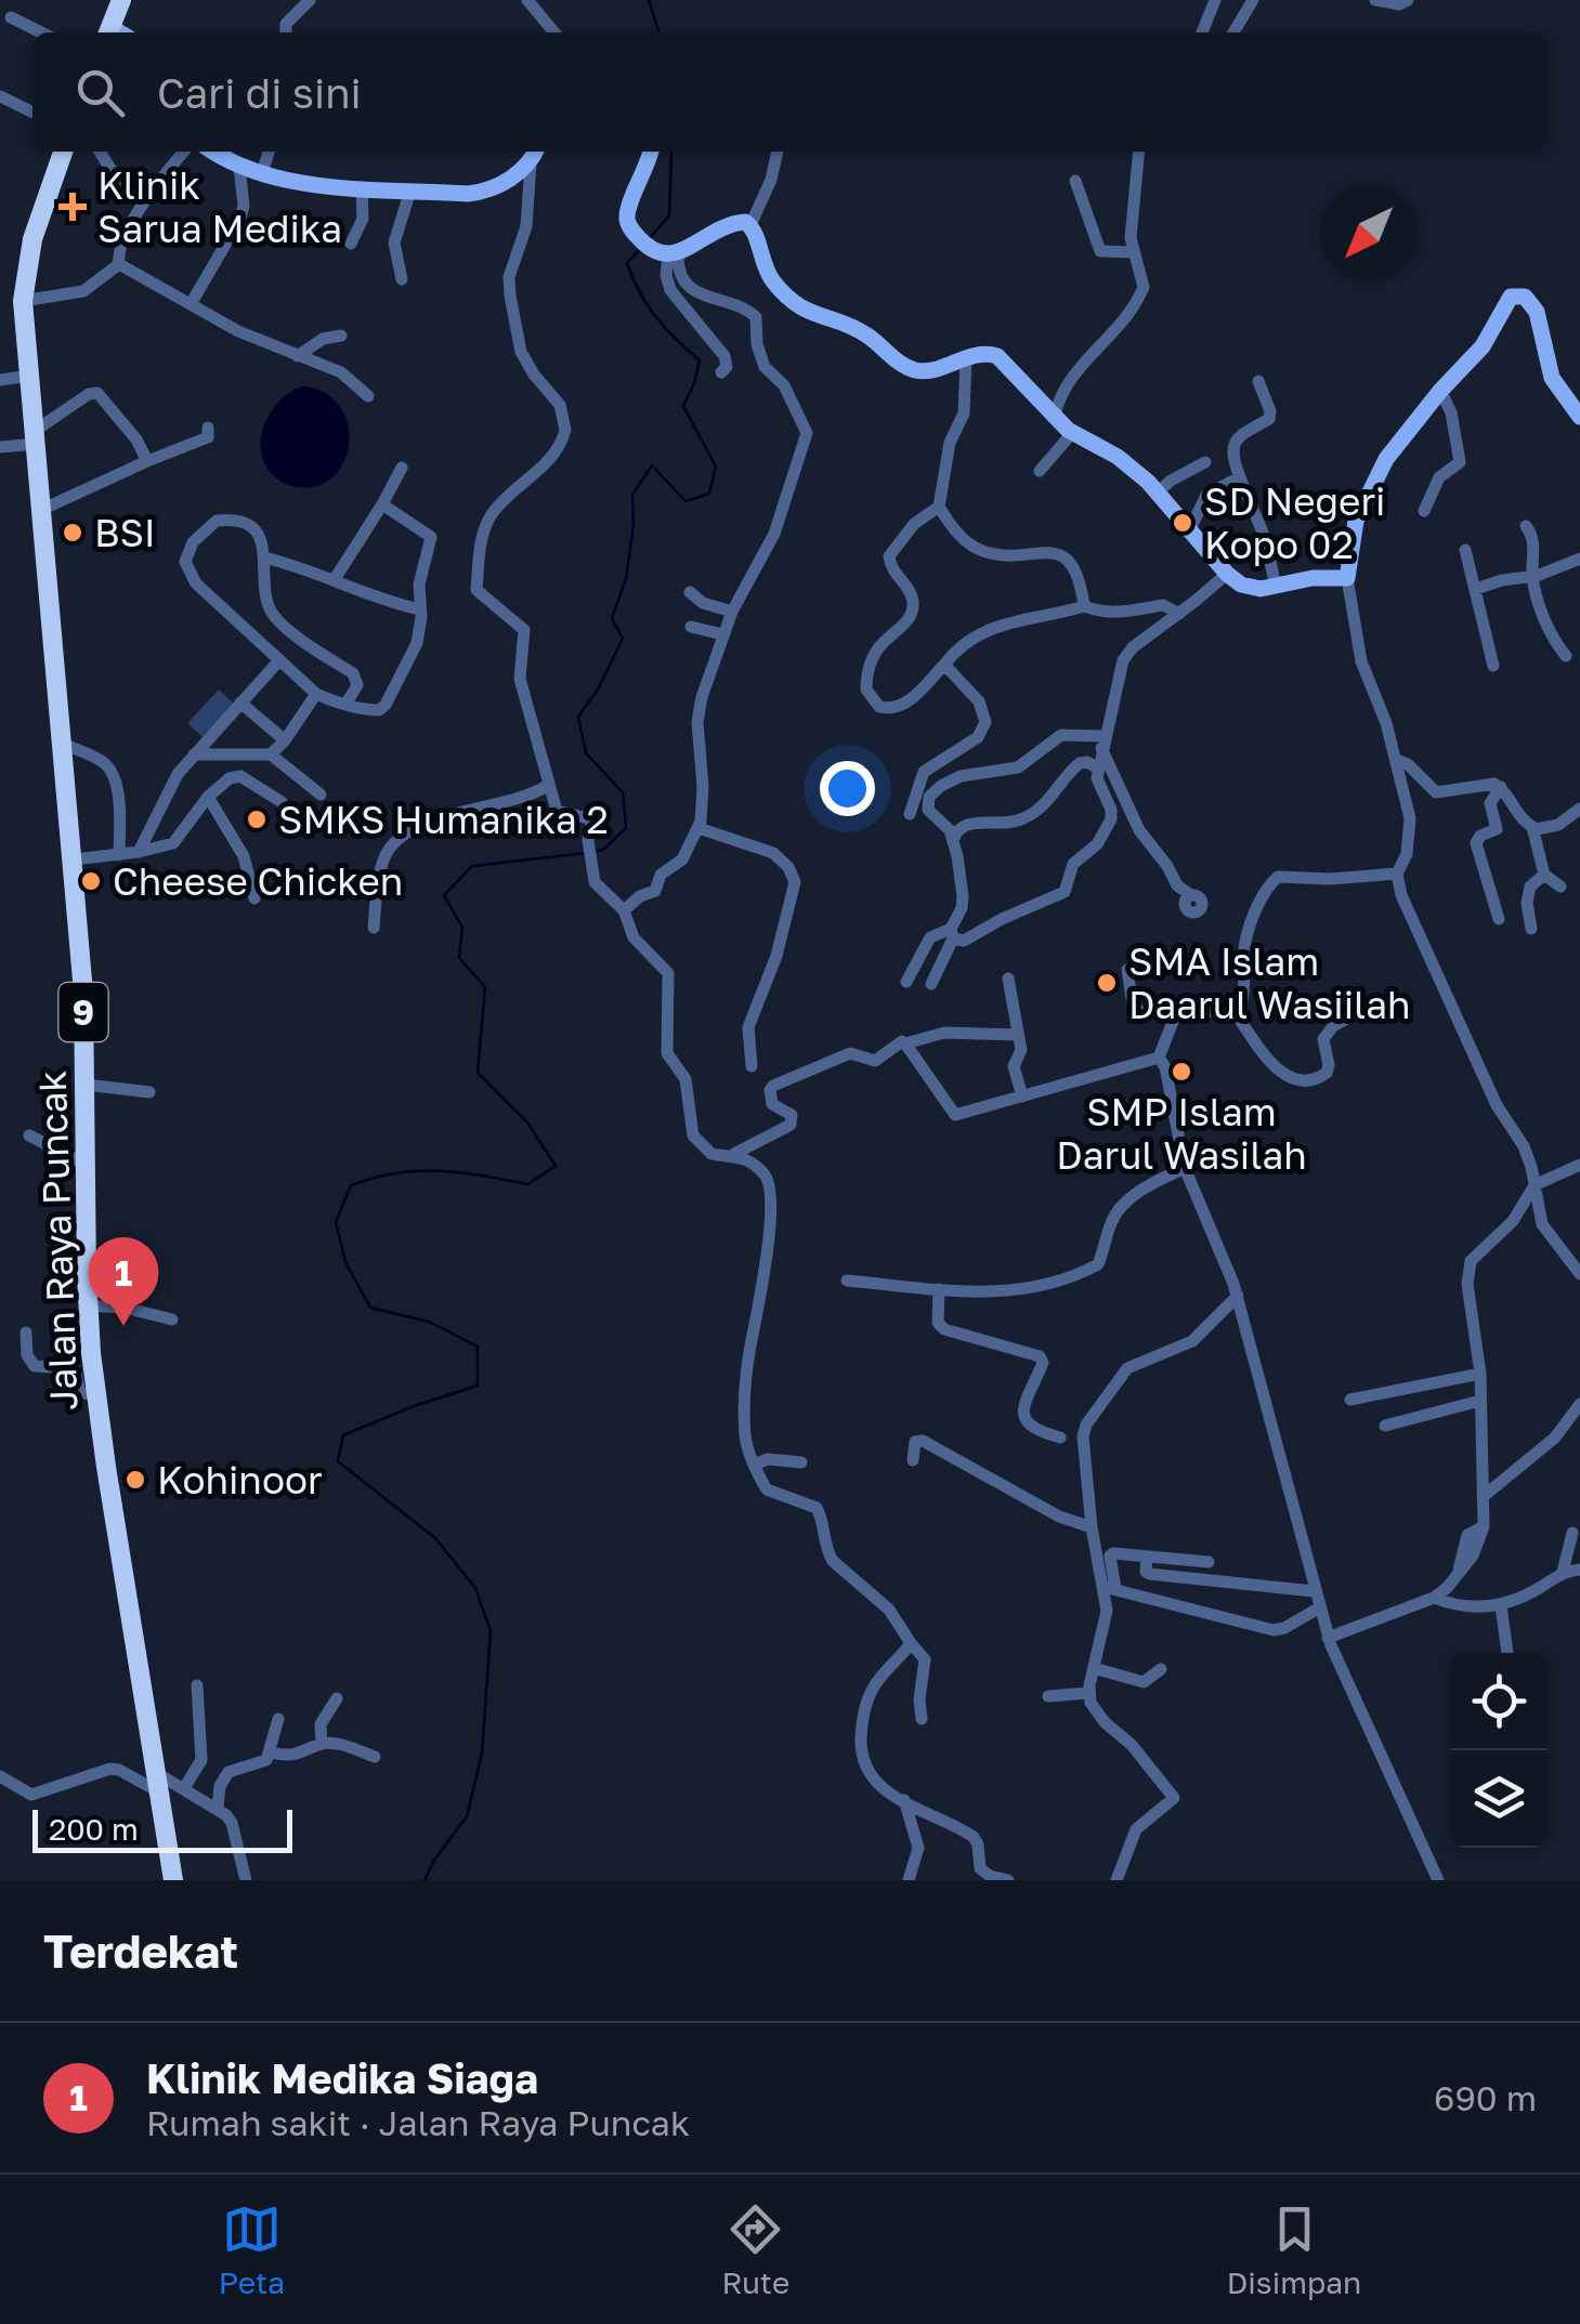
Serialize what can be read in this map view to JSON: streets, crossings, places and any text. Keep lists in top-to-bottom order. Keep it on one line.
{"streets":{"highway":["9","Jalan Raya Puncak"]},"places":{"health":["Klinik Sarua Medika"],"other":["SD Negeri Kopo 02","BSI","SMKS Humanika 2","Cheese Chicken","SMA Islam Daarul Wasiilah","SMP Islam Darul Wasilah","Kohinoor"]},"scale_bar":"200 m","north":"bottom left","page":{"search":"Cari di sini","pins":"1","scale":"200 m","heading":"Terdekat","list":[{"mark":"1","name":"Klinik Medika Siaga","note":"Rumah sakit · Jalan Raya Puncak","value":"690 m"}],"nav":["Peta","Rute","Disimpan"]}}
